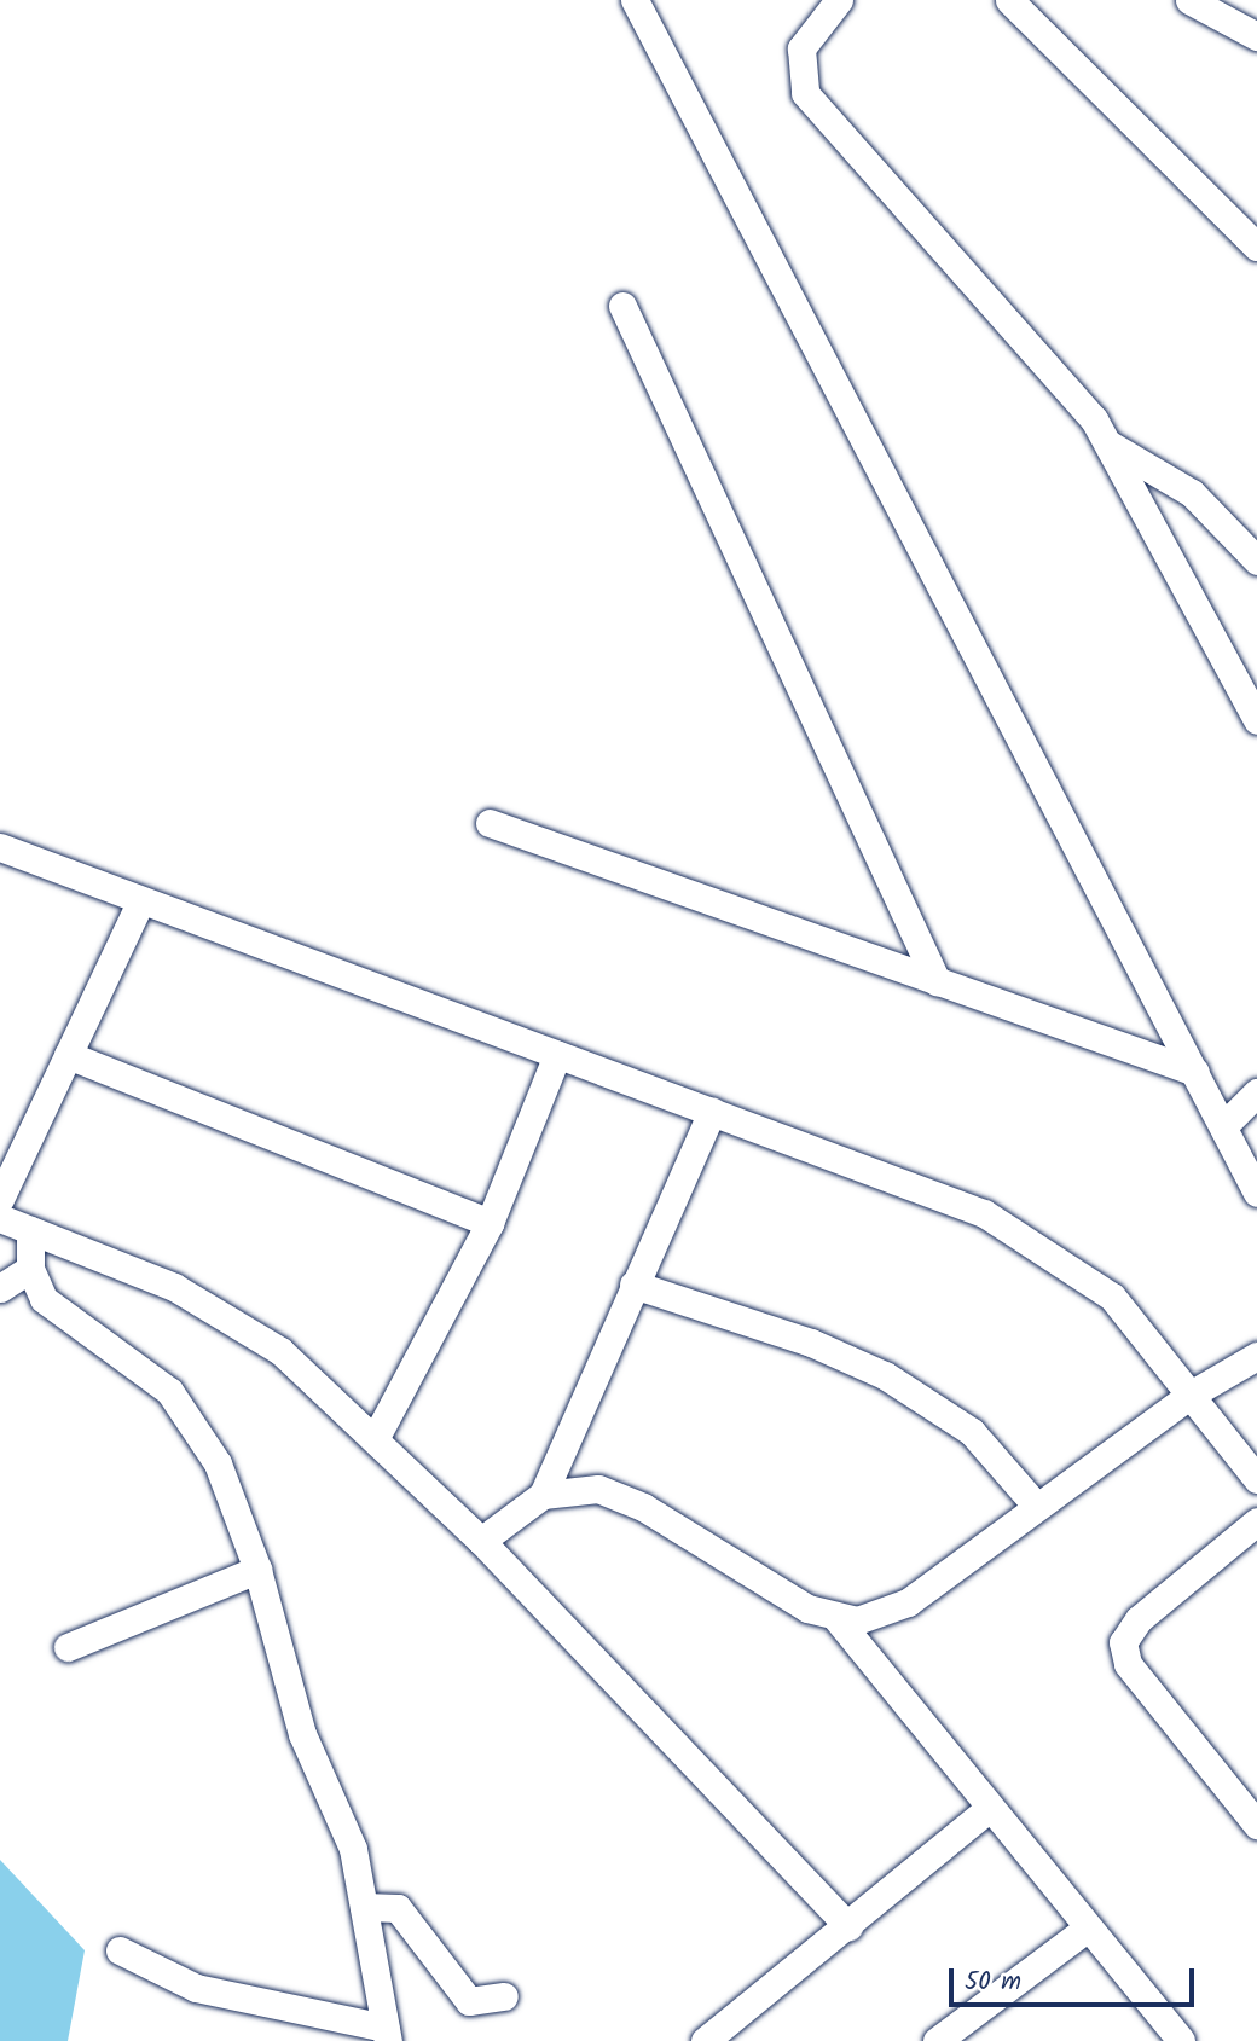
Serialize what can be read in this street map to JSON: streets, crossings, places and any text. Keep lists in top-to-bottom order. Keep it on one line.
{"scale_bar":"50 m"}
